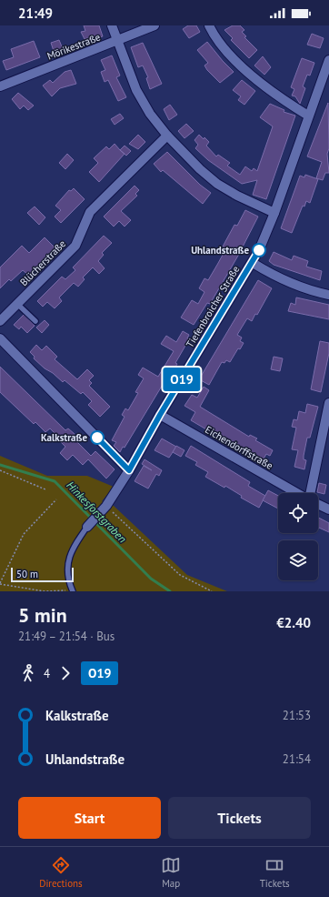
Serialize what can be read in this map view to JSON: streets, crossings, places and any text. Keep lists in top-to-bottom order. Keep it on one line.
{"streets":{"street":["Mörikestraße","Blücherstraße","Tiefenbroicher Straße","Eichendorffstraße"]},"crossings":[["Tiefenbroicher Straße","Eichendorffstraße"]],"water":["Hinkesforstgraben"],"places":["Uhlandstraße","Kalkstraße"],"lines":["bus line O19"],"scale_bar":"50 m","page":{"status":"21:49","on_map":"O19","scale":"50 m","heading":["5 min","21:49 – 21:54 · Bus","€2.40"],"legs":["4","O19"],"list":[{"name":"Kalkstraße","value":"21:53"},{"name":"Uhlandstraße","value":"21:54"}],"buttons":["Start","Tickets"],"tabs":["Directions","Map","Tickets"]}}
